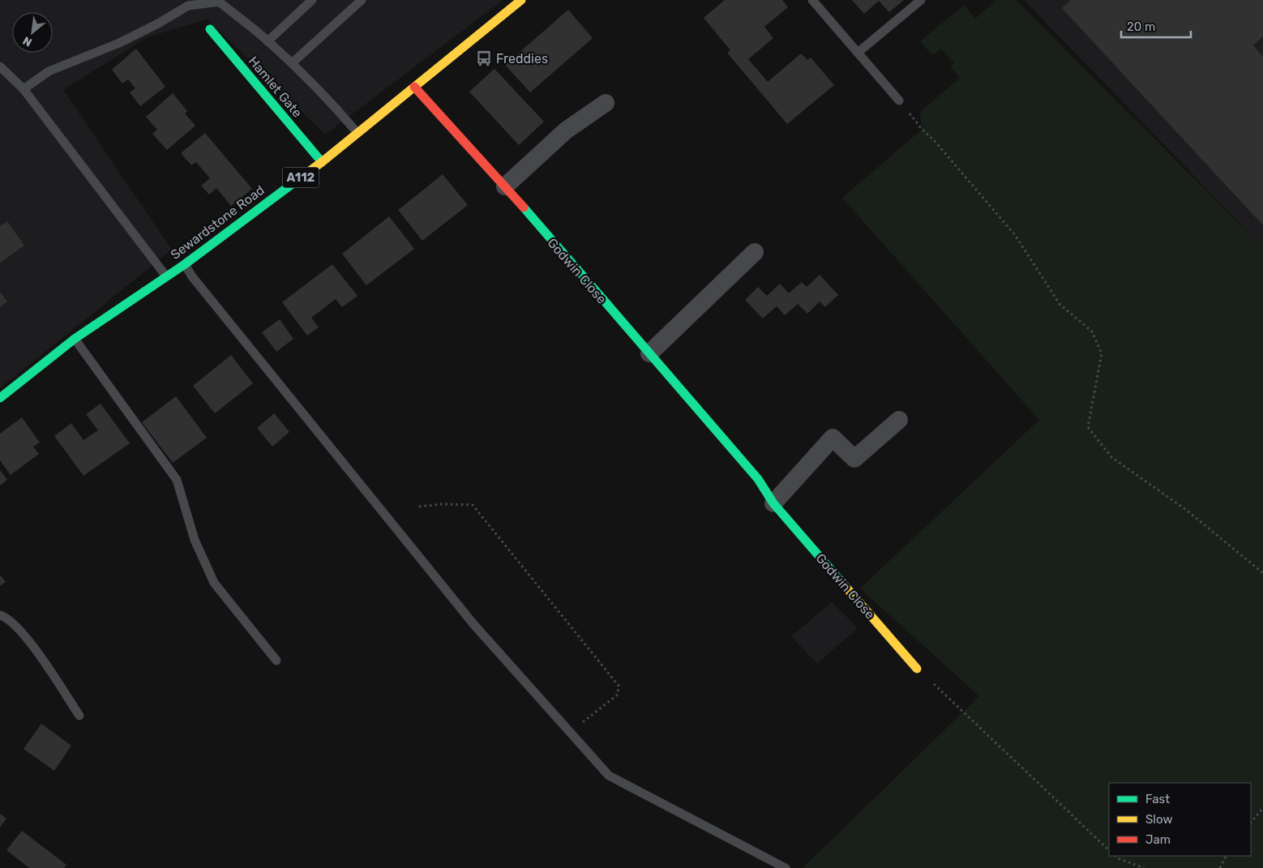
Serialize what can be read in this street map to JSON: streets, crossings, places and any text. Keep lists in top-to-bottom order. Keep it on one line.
{"streets":{"street":["Hamlet Gate","A112","Sewardstone Road","Godwin Close"]},"crossings":[["Hamlet Gate","Sewardstone Road"],["Sewardstone Road","Godwin Close"]],"places":{"bus stop":["Freddies"]},"legend":["Fast","Slow","Jam"],"scale_bar":"20 m","north":"bottom left"}
